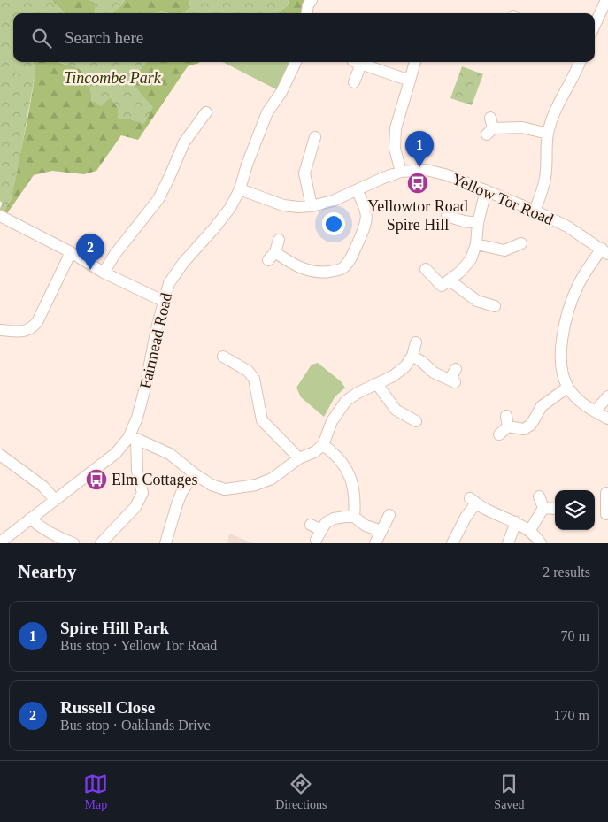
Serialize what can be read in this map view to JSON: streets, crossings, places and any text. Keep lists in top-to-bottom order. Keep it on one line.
{"streets":{"street":["Yellow Tor Road","Fairmead Road"]},"crossings":[["Yellow Tor Road","Fairmead Road"]],"parks":["Tincombe Park"],"places":{"bus stop":["Yellowtor Road Spire Hill","Elm Cottages"]},"page":{"search":"Search here","pins":["1","2"],"heading":["Nearby","2 results"],"list":[{"mark":"1","name":"Spire Hill Park","note":"Bus stop · Yellow Tor Road","value":"70 m"},{"mark":"2","name":"Russell Close","note":"Bus stop · Oaklands Drive","value":"170 m"}],"nav":["Map","Directions","Saved"]}}
